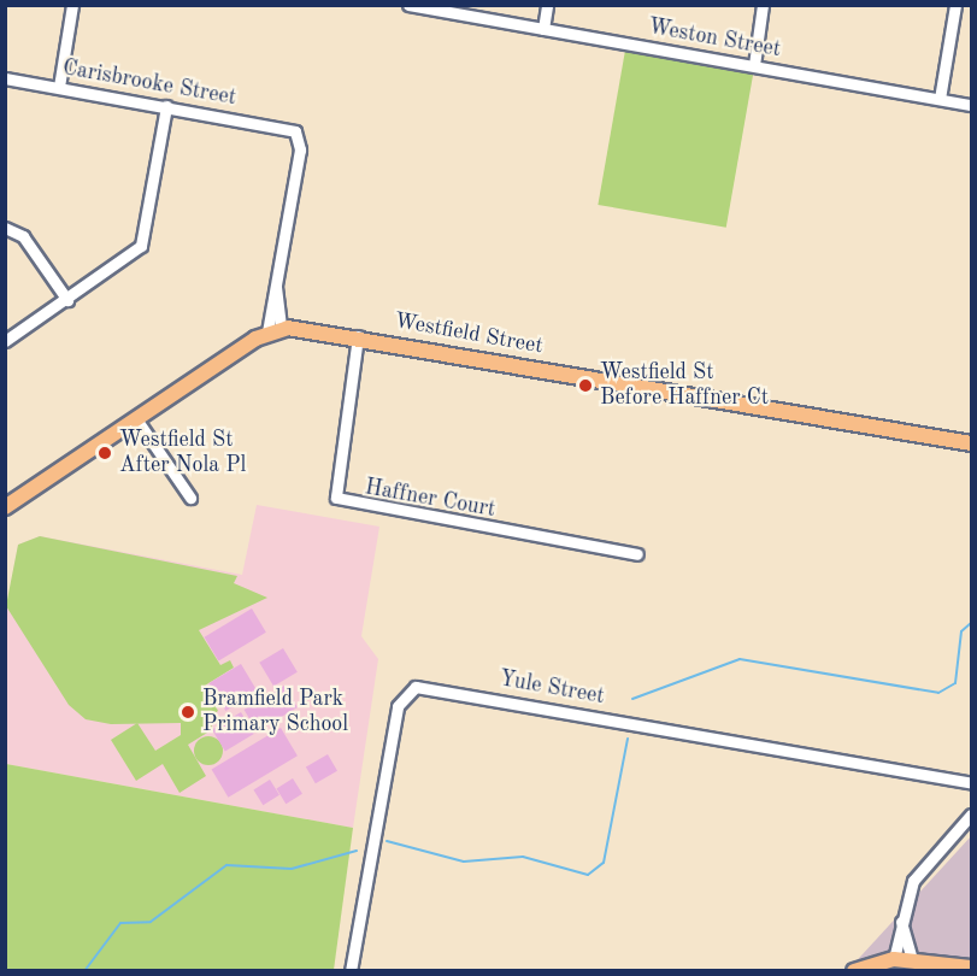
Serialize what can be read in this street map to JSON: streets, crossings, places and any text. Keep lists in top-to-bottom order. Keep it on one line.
{"streets":{"main road":["Westfield Street"],"street":["Weston Street","Carisbrooke Street","Haffner Court","Yule Street"]},"crossings":[["Carisbrooke Street","Westfield Street"],["Westfield Street","Haffner Court"]],"places":["Westfield St Before Haffner Ct","Westfield St After Nola Pl","Bramfield Park Primary School"]}
